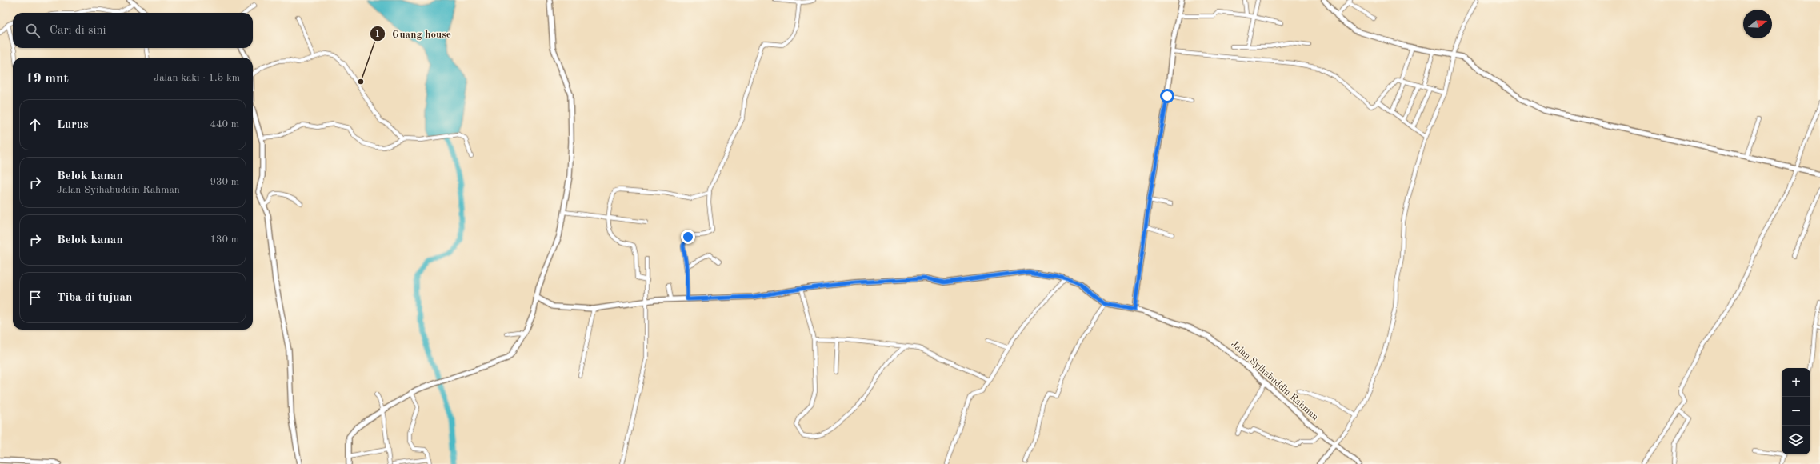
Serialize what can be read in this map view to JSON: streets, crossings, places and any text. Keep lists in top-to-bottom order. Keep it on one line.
{"streets":{"street":["Jalan Syihabuddin Rahman"]},"places":["Guang house"],"north":"right","page":{"search":"Cari di sini","heading":["19 mnt","Jalan kaki · 1.5 km"],"list":[["Lurus","440 m"],["Belok kanan","Jalan Syihabuddin Rahman","930 m"],["Belok kanan","130 m"],"Tiba di tujuan"],"map_buttons":["+","−"]}}
